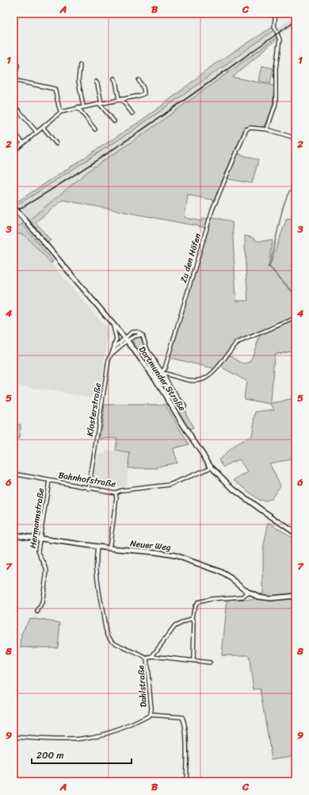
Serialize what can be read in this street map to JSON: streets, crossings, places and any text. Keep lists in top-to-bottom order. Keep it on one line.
{"streets":{"main road":["Dortmunder Straße","Neuer Weg"],"street":["Zu den Höfen","Klosterstraße","Bahnhofstraße","Hermannstraße","Dahlstraße"]},"crossings":[["Dortmunder Straße","Bahnhofstraße"],["Klosterstraße","Bahnhofstraße"],["Bahnhofstraße","Hermannstraße"],["Hermannstraße","Neuer Weg"],["Neuer Weg","Dahlstraße"]],"scale_bar":"200 m","grid":{"columns":["A","B","C"],"rows":["1","2","3","4","5","6","7","8","9"]}}
